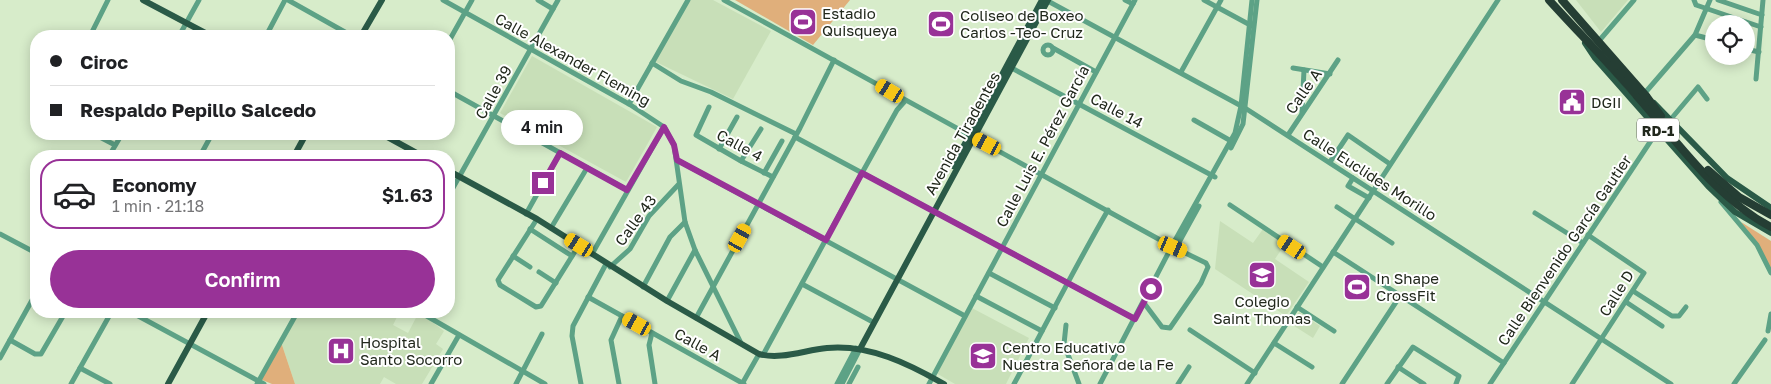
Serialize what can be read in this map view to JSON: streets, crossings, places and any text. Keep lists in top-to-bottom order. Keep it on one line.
{"streets":{"highway":["RD-1"],"main road":["Avenida Tiradentes"],"street":["Calle Alexander Fleming","Calle A","Calle 39","Calle 14","Calle 4","Calle Luis E. Pérez García","Calle Euclides Morillo","Calle 43","Calle Bienvenido García Gautier","Calle D"]},"crossings":[["Calle Alexander Fleming","Calle 39"],["Calle A","Calle Euclides Morillo"],["Calle A","Calle 43"],["Calle 14","Avenida Tiradentes"],["Calle 14","Calle Luis E. Pérez García"],["RD-1","Calle Bienvenido García Gautier"],["Avenida Tiradentes","Calle Euclides Morillo"],["Calle Luis E. Pérez García","Calle Euclides Morillo"],["Calle Euclides Morillo","Calle Bienvenido García Gautier"],["Calle Euclides Morillo","Calle D"],["Calle Bienvenido García Gautier","Calle D"]],"places":{"sports":["Estadio Quisqueya","Coliseo de Boxeo Carlos -Teo- Cruz","In Shape CrossFit"],"public building":["DGII"],"school or university":["Colegio Saint Thomas","Centro Educativo Nuestra Señora de la Fe"],"hospital":["Hospital Santo Socorro"]},"page":{"banner":["Ciroc","Respaldo Pepillo Salcedo"],"bubble":"4 min","list":[{"name":"Economy","note":"1 min · 21:18","value":"$1.63"}],"buttons":"Confirm"}}
